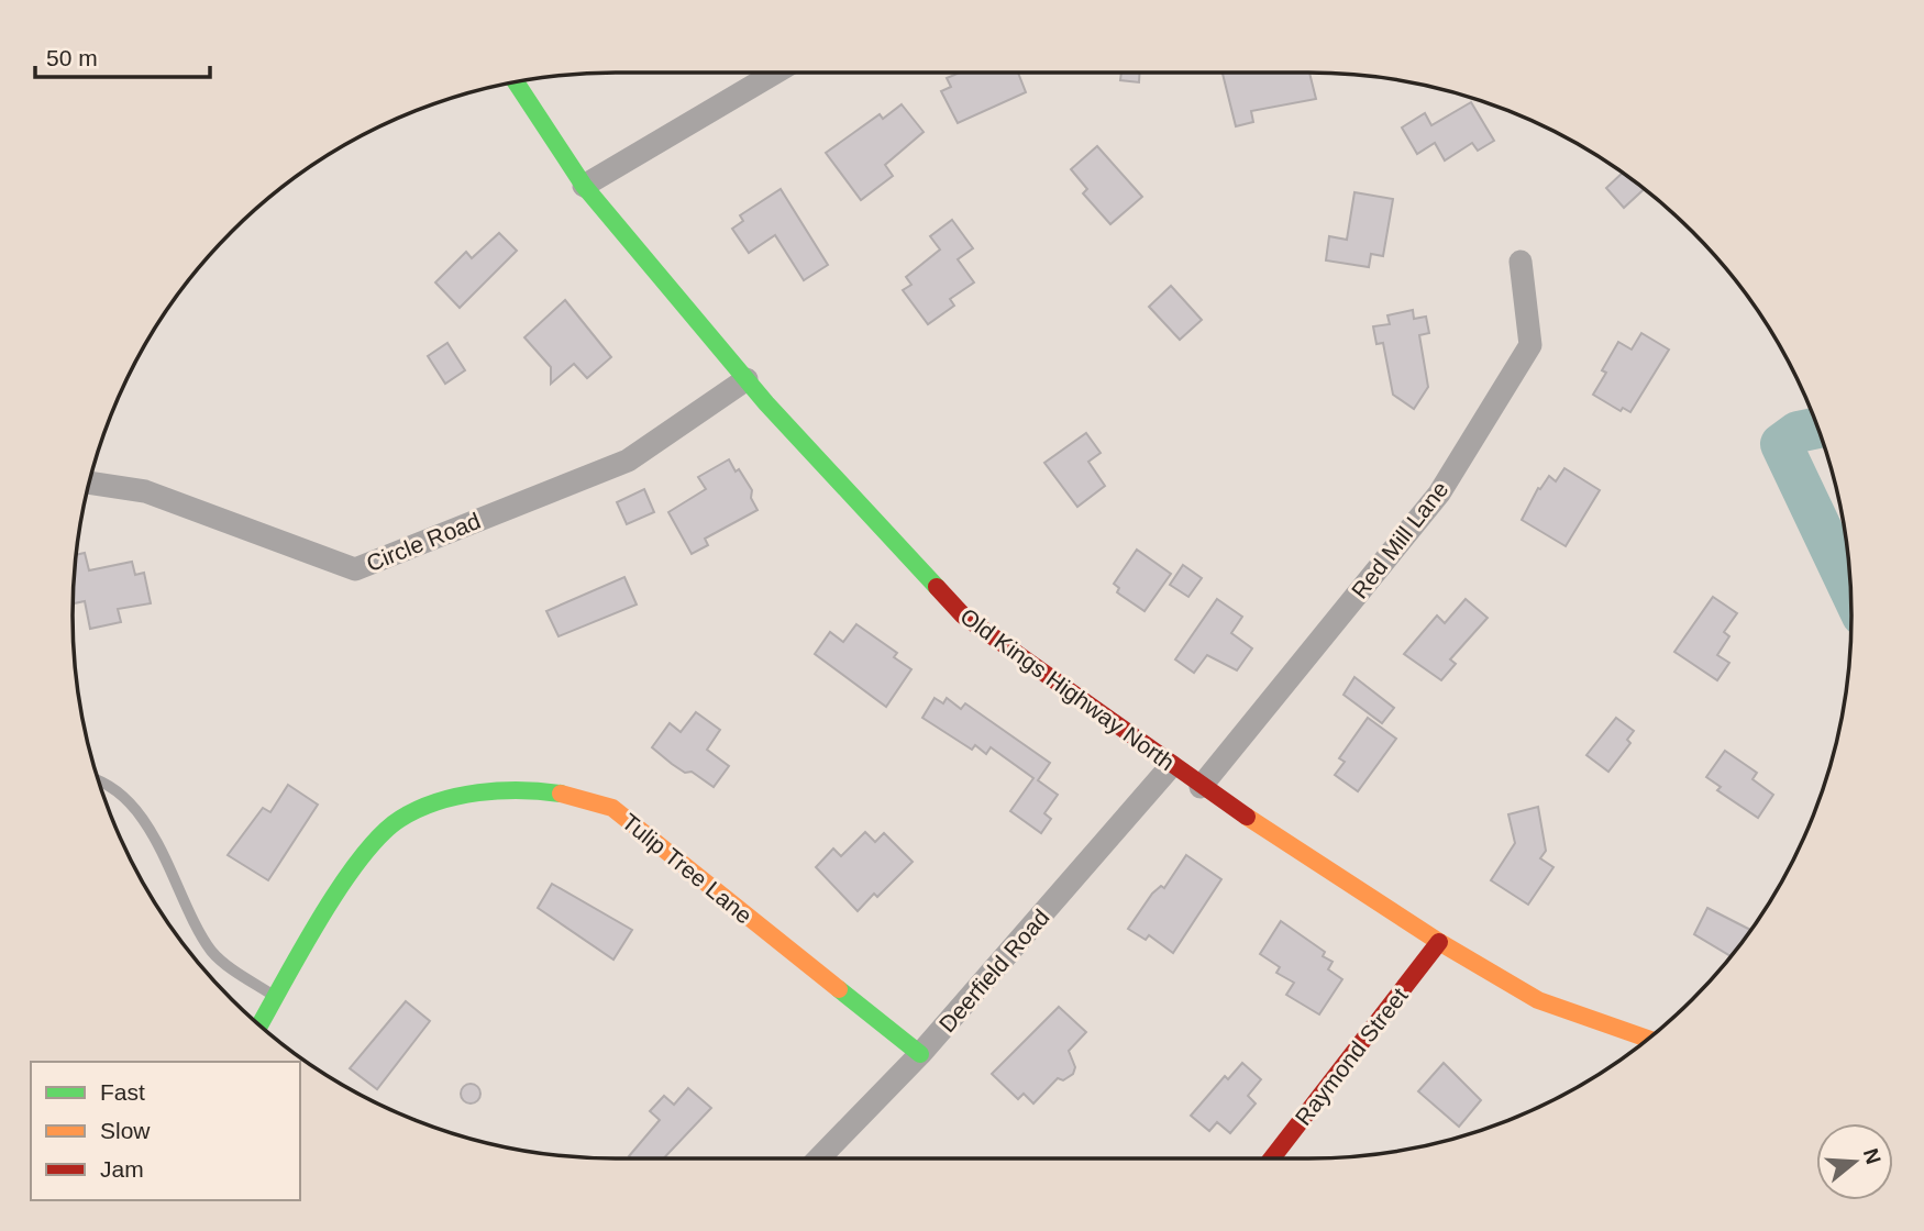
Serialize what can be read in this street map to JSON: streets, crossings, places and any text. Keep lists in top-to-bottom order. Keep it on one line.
{"streets":{"main road":["Old Kings Highway North","Tulip Tree Lane","Raymond Street"],"street":["Red Mill Lane","Circle Road","Deerfield Road"]},"crossings":[["Red Mill Lane","Old Kings Highway North"],["Circle Road","Old Kings Highway North"],["Old Kings Highway North","Deerfield Road"],["Old Kings Highway North","Raymond Street"],["Tulip Tree Lane","Deerfield Road"]],"legend":["Fast","Slow","Jam"],"scale_bar":"50 m","north":"right"}
